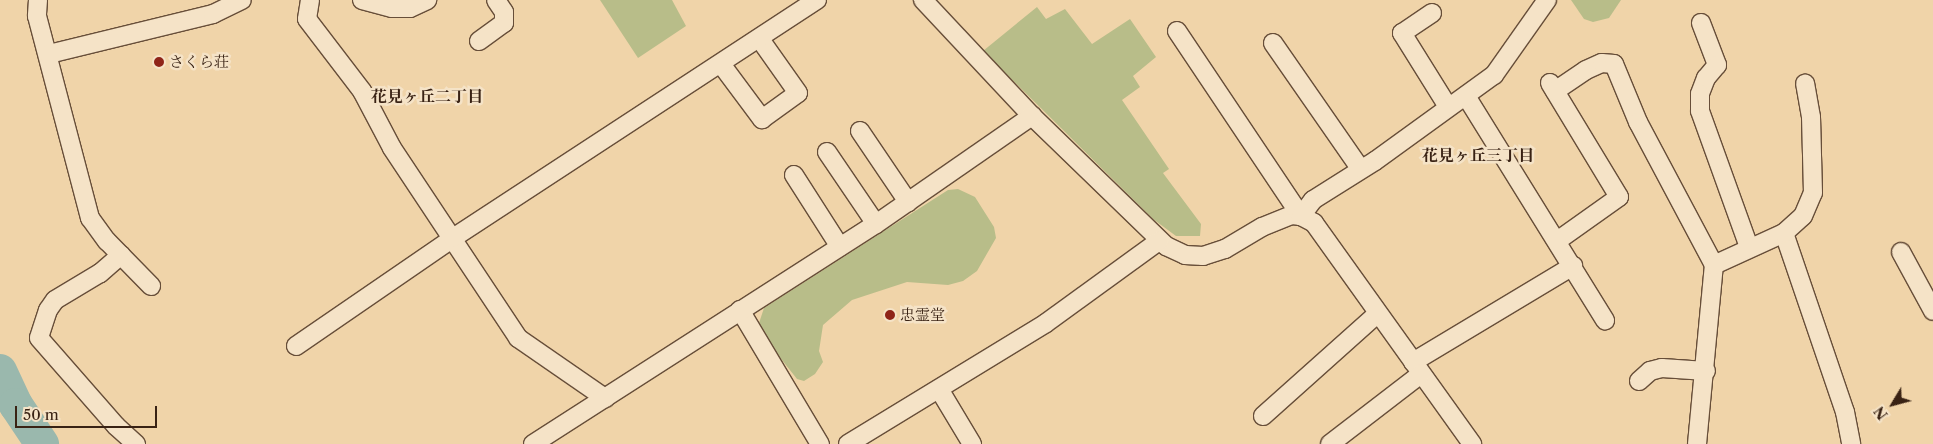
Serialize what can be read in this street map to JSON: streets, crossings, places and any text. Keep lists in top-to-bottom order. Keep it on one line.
{"districts":["花見ヶ丘二丁目","花見ヶ丘三丁目"],"places":["さくら荘","忠霊堂"],"scale_bar":"50 m","north":"bottom left"}
